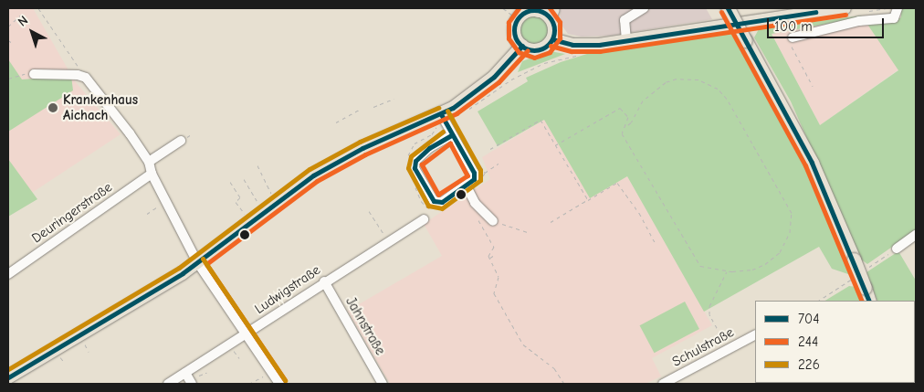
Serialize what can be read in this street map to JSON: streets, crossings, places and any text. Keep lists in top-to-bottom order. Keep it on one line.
{"streets":{"street":["Deuringerstraße","Ludwigstraße","Jahnstraße","Schulstraße"]},"crossings":[["Ludwigstraße","Jahnstraße"]],"places":["Krankenhaus Aichach"],"lines":["transit line 704","transit line 244","transit line 226"],"legend":["704","244","226"],"scale_bar":"100 m","north":"top left"}
